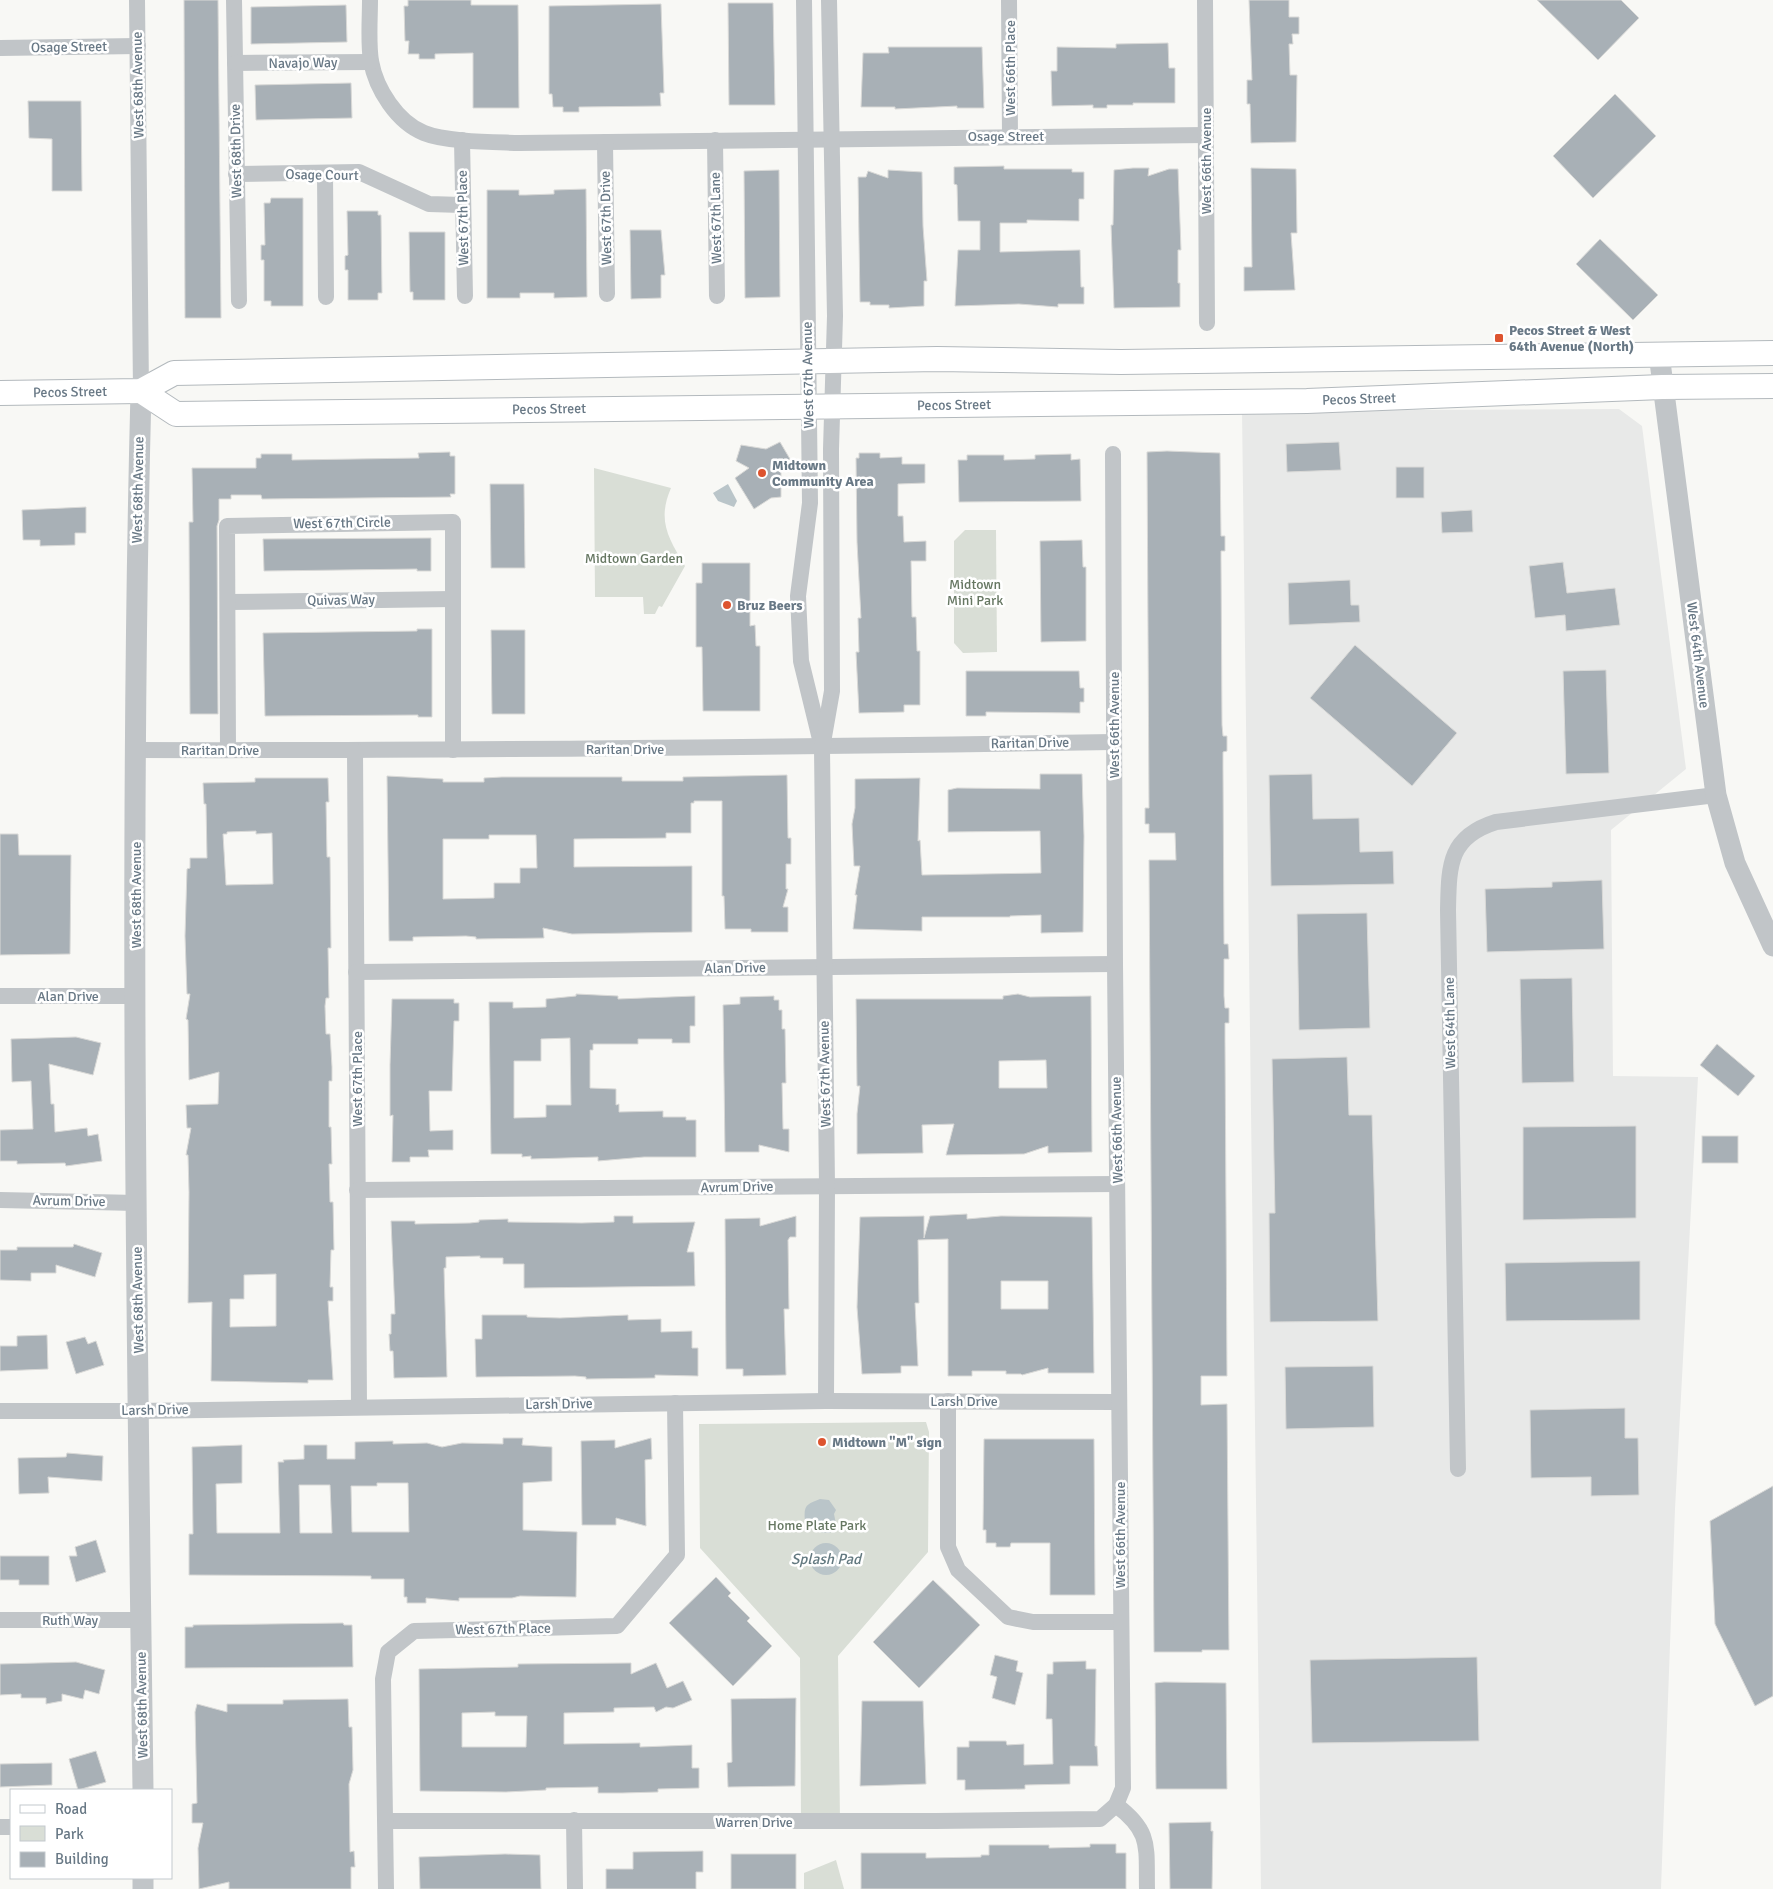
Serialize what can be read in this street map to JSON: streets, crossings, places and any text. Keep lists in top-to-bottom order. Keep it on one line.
{"streets":{"main road":["Pecos Street"],"street":["Osage Street","Navajo Way","West 66th Place","West 68th Avenue","West 68th Drive","West 66th Avenue","Osage Court","West 67th Place","West 67th Drive","West 67th Lane","West 67th Avenue","West 67th Circle","Quivas Way","West 64th Avenue","Raritan Drive","Alan Drive","West 64th Lane","Avrum Drive","Larsh Drive","Ruth Way","Warren Drive"]},"crossings":[["Osage Street","Navajo Way"],["Osage Street","West 66th Place"],["Osage Street","West 68th Avenue"],["Osage Street","West 66th Avenue"],["Osage Street","West 67th Place"],["Osage Street","West 67th Drive"],["Osage Street","West 67th Lane"],["Osage Street","West 67th Avenue"],["Navajo Way","West 68th Drive"],["West 68th Avenue","Pecos Street"],["West 68th Avenue","Raritan Drive"],["West 68th Avenue","Alan Drive"],["West 68th Avenue","Avrum Drive"],["West 68th Avenue","Larsh Drive"],["West 68th Avenue","Ruth Way"],["West 68th Drive","Osage Court"],["West 66th Avenue","Raritan Drive"],["West 66th Avenue","Alan Drive"],["West 66th Avenue","Avrum Drive"],["West 66th Avenue","Larsh Drive"],["West 66th Avenue","Warren Drive"],["Osage Court","West 67th Place"],["West 67th Place","Raritan Drive"],["West 67th Place","Alan Drive"],["West 67th Place","Avrum Drive"],["West 67th Place","Larsh Drive"],["West 67th Place","Warren Drive"],["West 67th Avenue","Pecos Street"],["West 67th Avenue","Raritan Drive"],["West 67th Avenue","Alan Drive"],["West 67th Avenue","Avrum Drive"],["West 67th Avenue","Larsh Drive"],["Pecos Street","West 64th Avenue"],["West 67th Circle","Quivas Way"],["West 67th Circle","Raritan Drive"],["West 64th Avenue","West 64th Lane"]],"water":["Splash Pad"],"parks":["Midtown Garden","Midtown Mini Park","Home Plate Park"],"places":{"transit":["Pecos Street & West 64th Avenue (North)"],"other":["Midtown Community Area","Bruz Beers","Midtown \"M\" sign"]},"legend":["Road","Park","Building"]}
